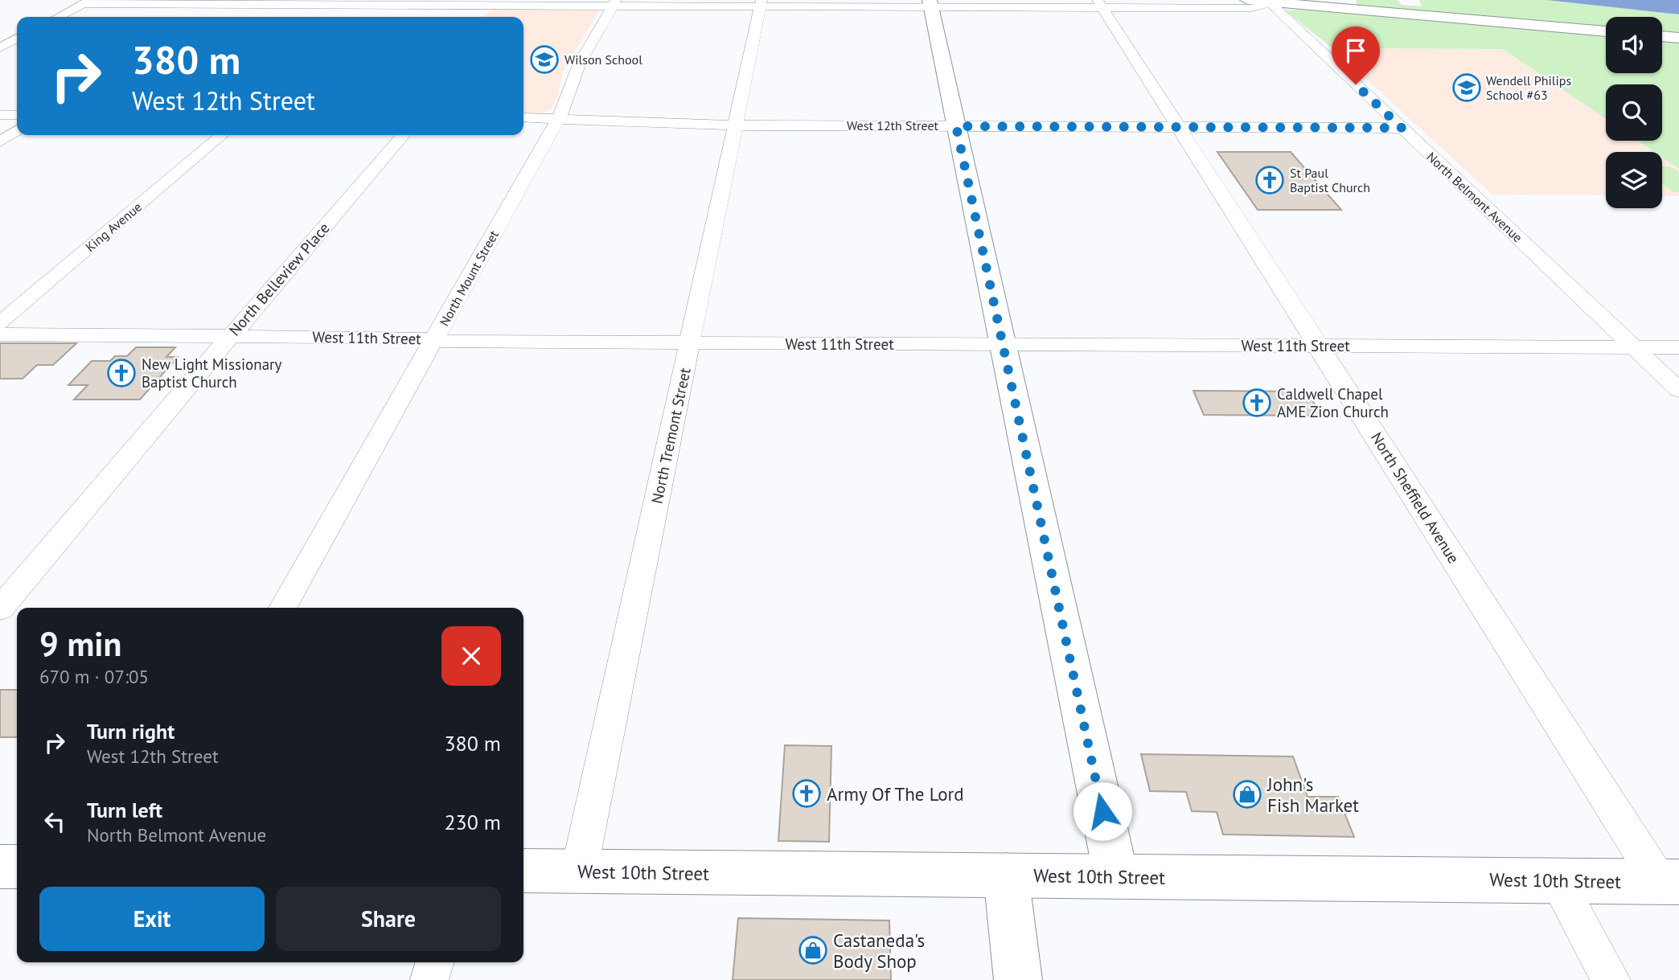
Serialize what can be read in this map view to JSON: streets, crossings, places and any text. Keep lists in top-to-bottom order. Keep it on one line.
{"streets":{"street":["West 12th Street","North Belmont Avenue","King Avenue","North Mount Street","North Belleview Place","West 11th Street","North Tremont Street","North Sheffield Avenue","West 10th Street"]},"crossings":[["West 12th Street","North Belmont Avenue"],["West 12th Street","North Mount Street"],["West 12th Street","North Tremont Street"],["West 12th Street","North Sheffield Avenue"],["North Belmont Avenue","West 11th Street"],["North Mount Street","West 11th Street"],["North Belleview Place","West 11th Street"],["West 11th Street","North Tremont Street"],["West 11th Street","North Sheffield Avenue"],["North Tremont Street","West 10th Street"],["North Sheffield Avenue","West 10th Street"]],"places":{"school or university":["Wilson School","Wendell Philips School #63"],"church":["St Paul Baptist Church","New Light Missionary Baptist Church","Caldwell Chapel AME Zion Church","Army Of The Lord"],"shop":["John's Fish Market","Castaneda's Body Shop"]},"page":{"turn":["380 m","West 12th Street"],"heading":["9 min","670 m · 07:05"],"list":[{"name":"Turn right","note":"West 12th Street","value":"380 m"},{"name":"Turn left","note":"North Belmont Avenue","value":"230 m"}],"buttons":["Exit","Share"]}}
